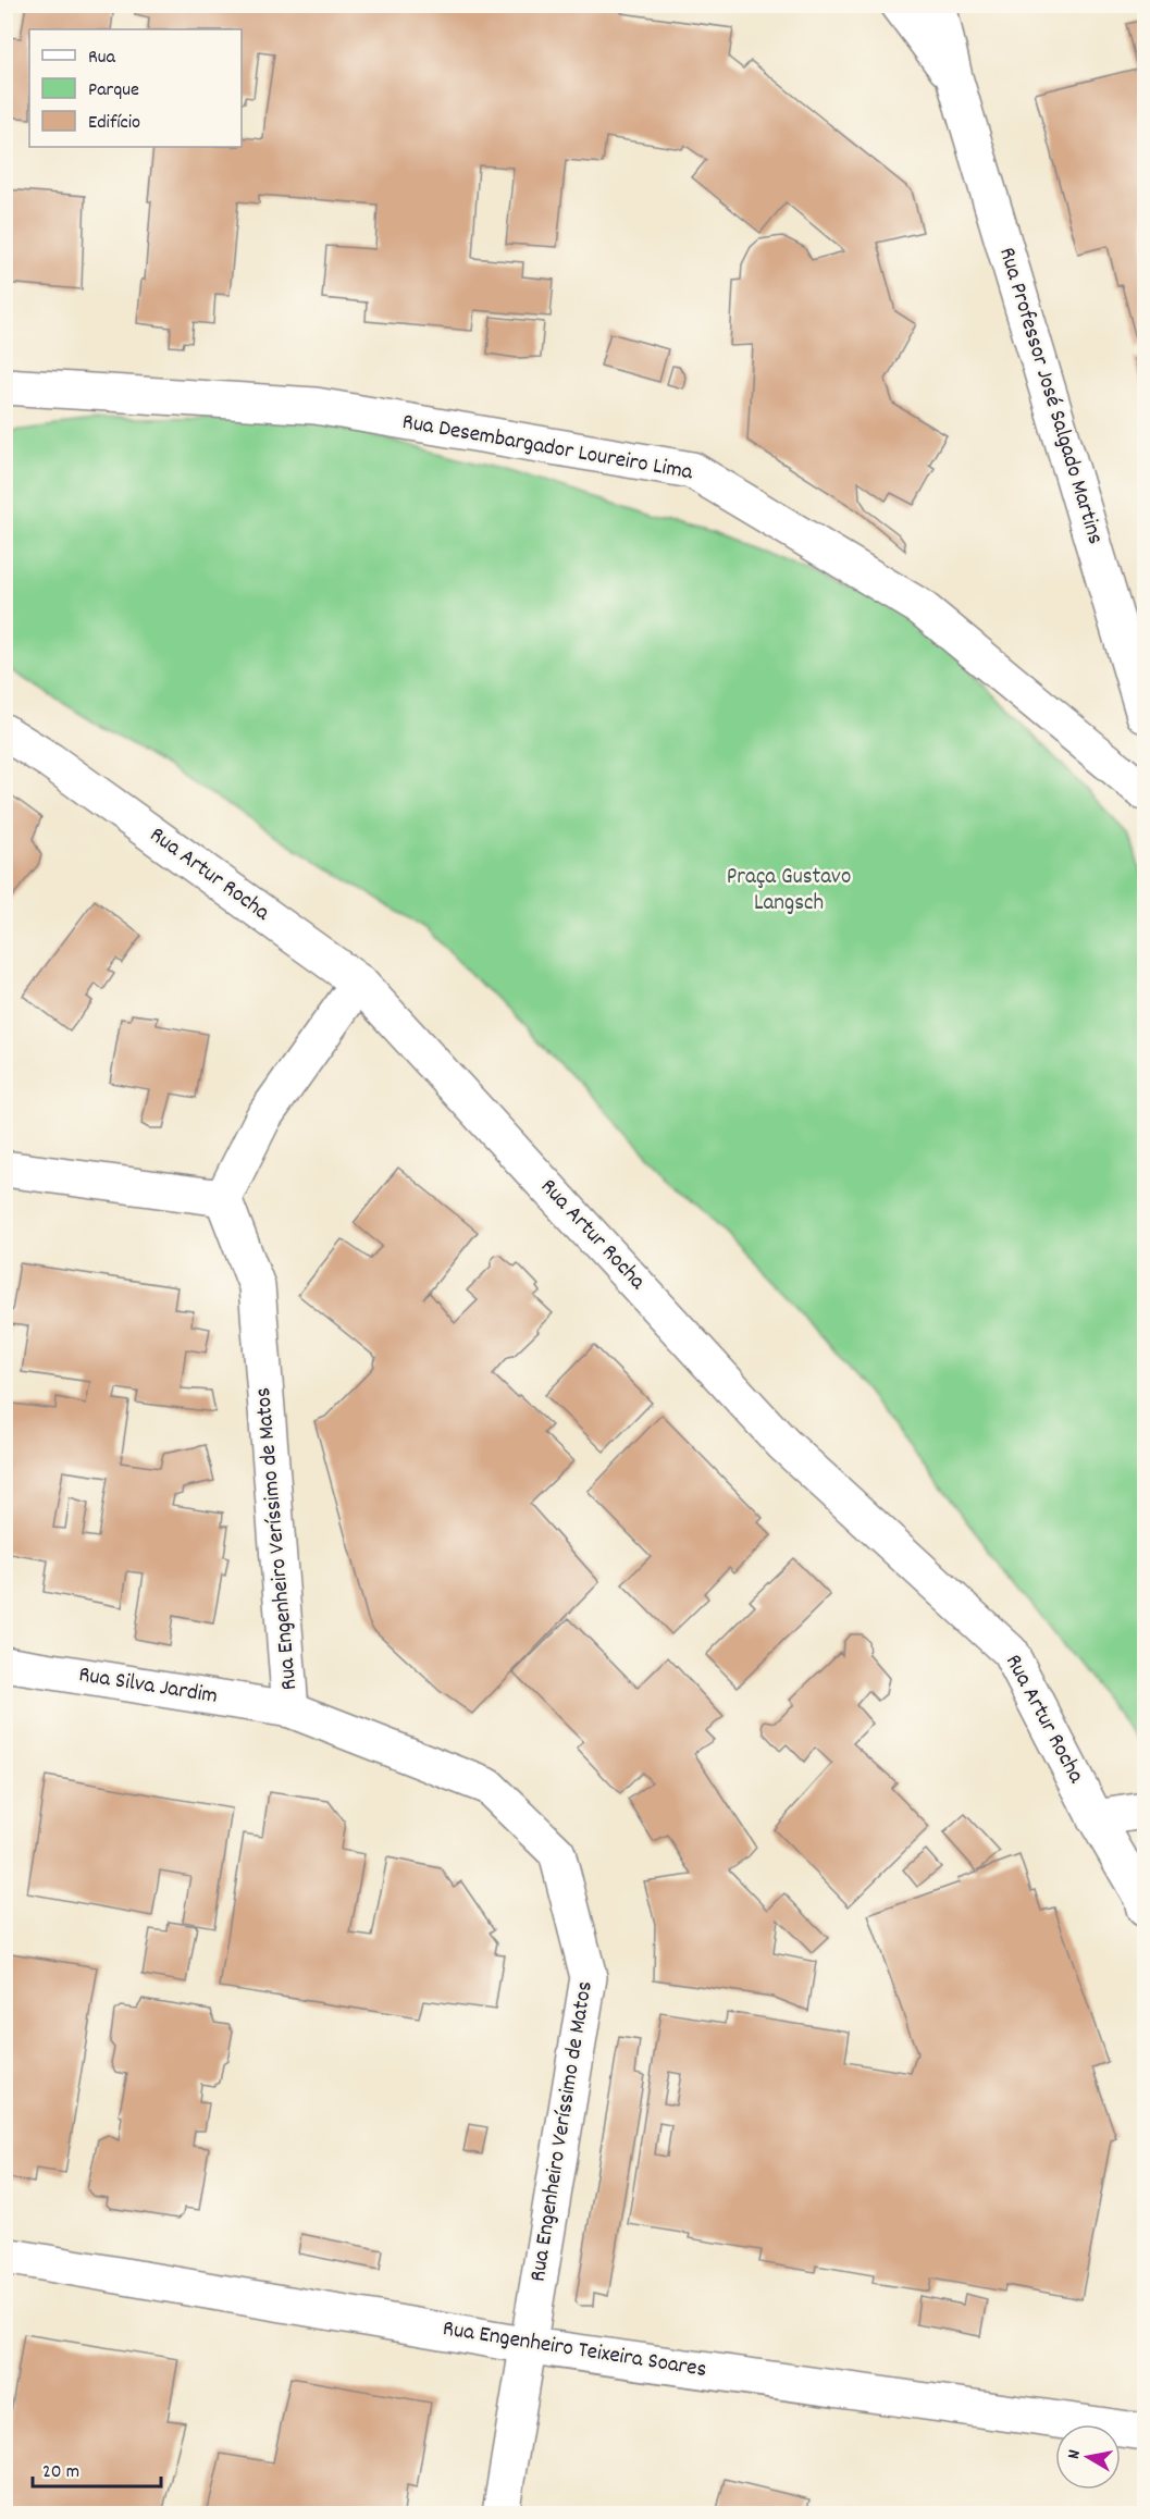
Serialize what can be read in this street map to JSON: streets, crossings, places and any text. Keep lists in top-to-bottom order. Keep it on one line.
{"streets":{"street":["Rua Professor José Salgado Martins","Rua Desembargador Loureiro Lima","Rua Artur Rocha","Rua Engenheiro Veríssimo de Matos","Rua Silva Jardim","Rua Engenheiro Teixeira Soares"]},"crossings":[["Rua Engenheiro Veríssimo de Matos","Rua Silva Jardim"],["Rua Engenheiro Veríssimo de Matos","Rua Engenheiro Teixeira Soares"]],"parks":["Praça Gustavo Langsch"],"legend":["Rua","Parque","Edifício"],"scale_bar":"20 m","north":"left"}
